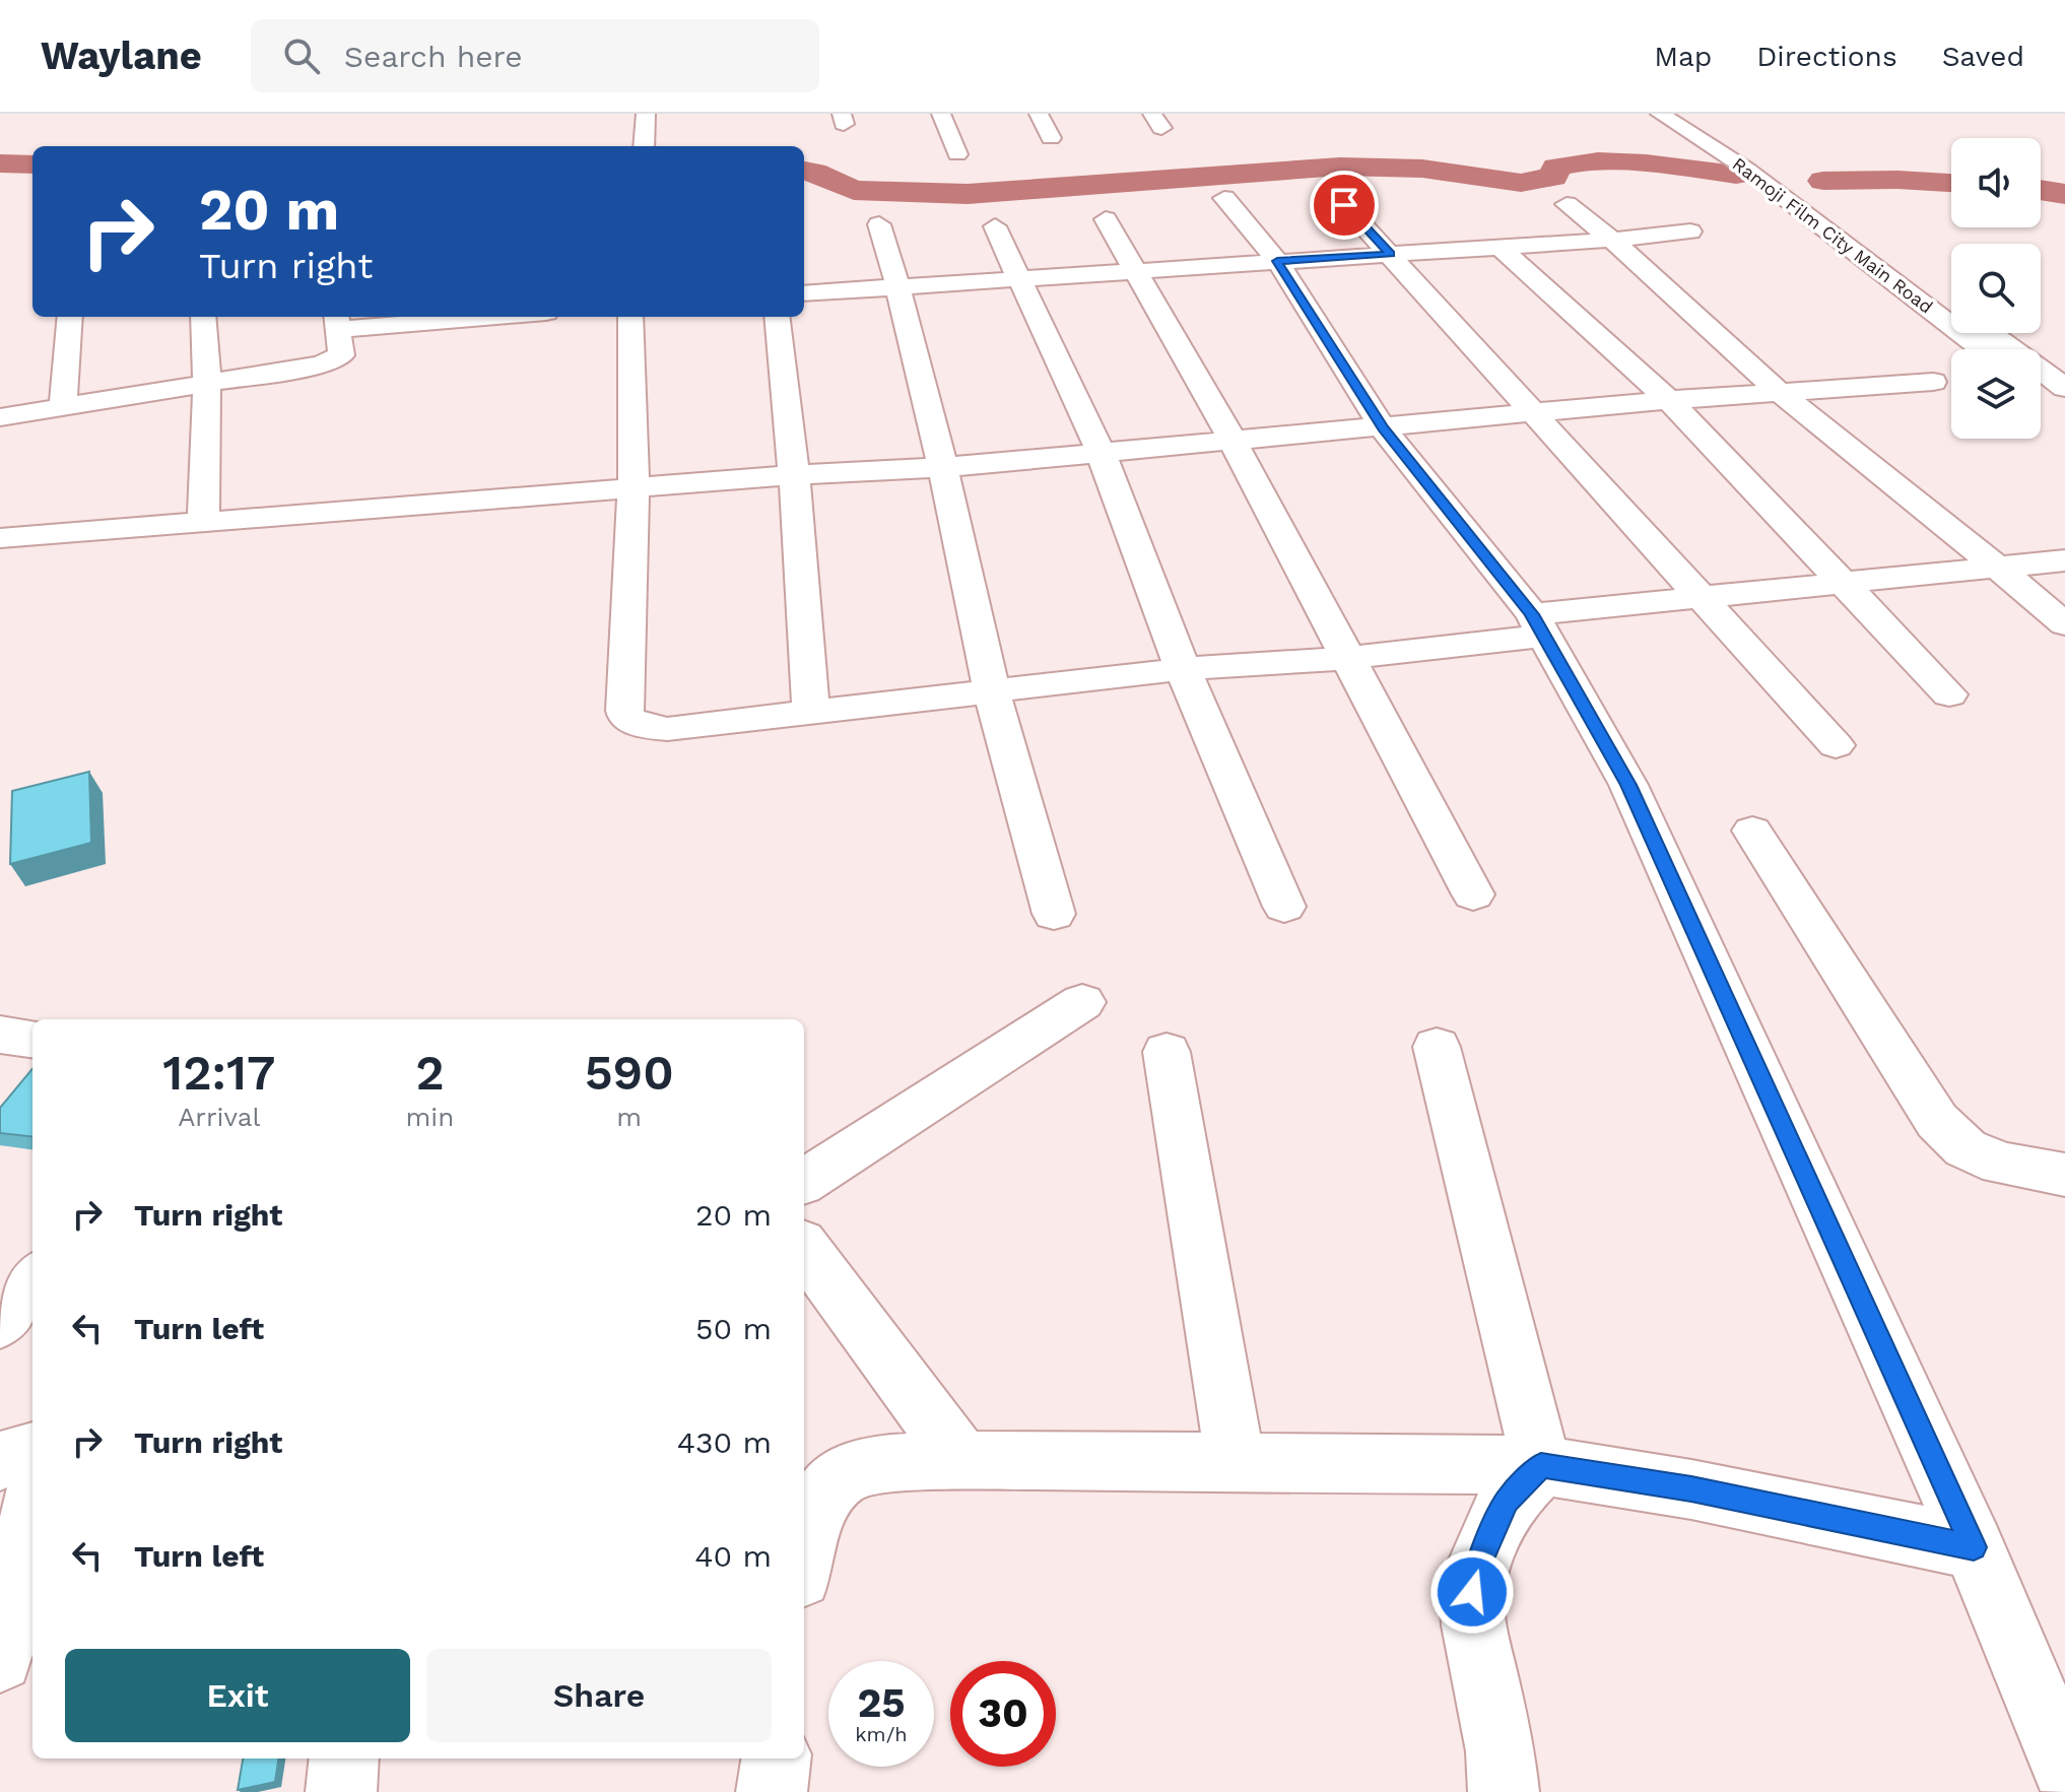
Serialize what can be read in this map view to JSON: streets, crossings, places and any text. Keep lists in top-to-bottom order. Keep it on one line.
{"streets":{"street":["Ramoji Film City Main Road"]},"page":{"header":"Waylane","search":"Search here","nav":["Map","Directions","Saved"],"turn":["20 m","Turn right"],"eta":["12:17","Arrival","2","min","590","m"],"list":[{"name":"Turn right","value":"20 m"},{"name":"Turn left","value":"50 m"},{"name":"Turn right","value":"430 m"},{"name":"Turn left","value":"40 m"}],"buttons":["Exit","Share"],"speed":"25 km/h","limit":"30"}}
